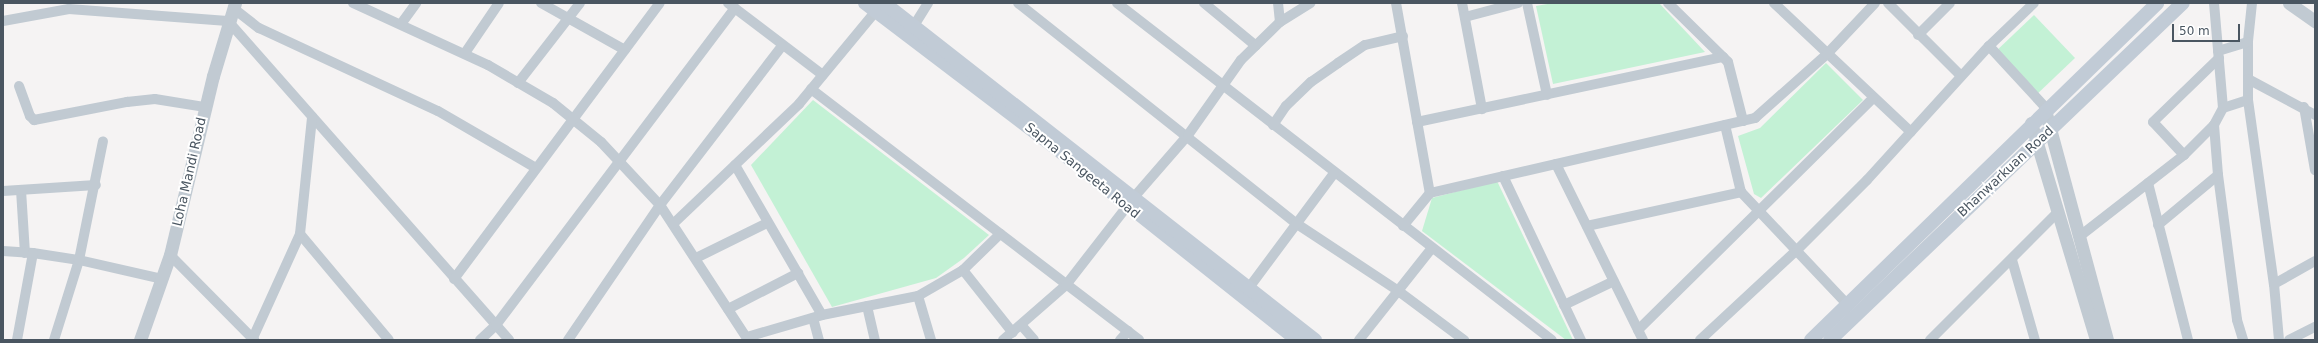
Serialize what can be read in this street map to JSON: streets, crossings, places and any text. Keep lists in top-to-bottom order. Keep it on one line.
{"streets":{"main road":["Sapna Sangeeta Road","Bhanwarkuan Road"],"street":["Loha Mandi Road"]},"scale_bar":"50 m"}
